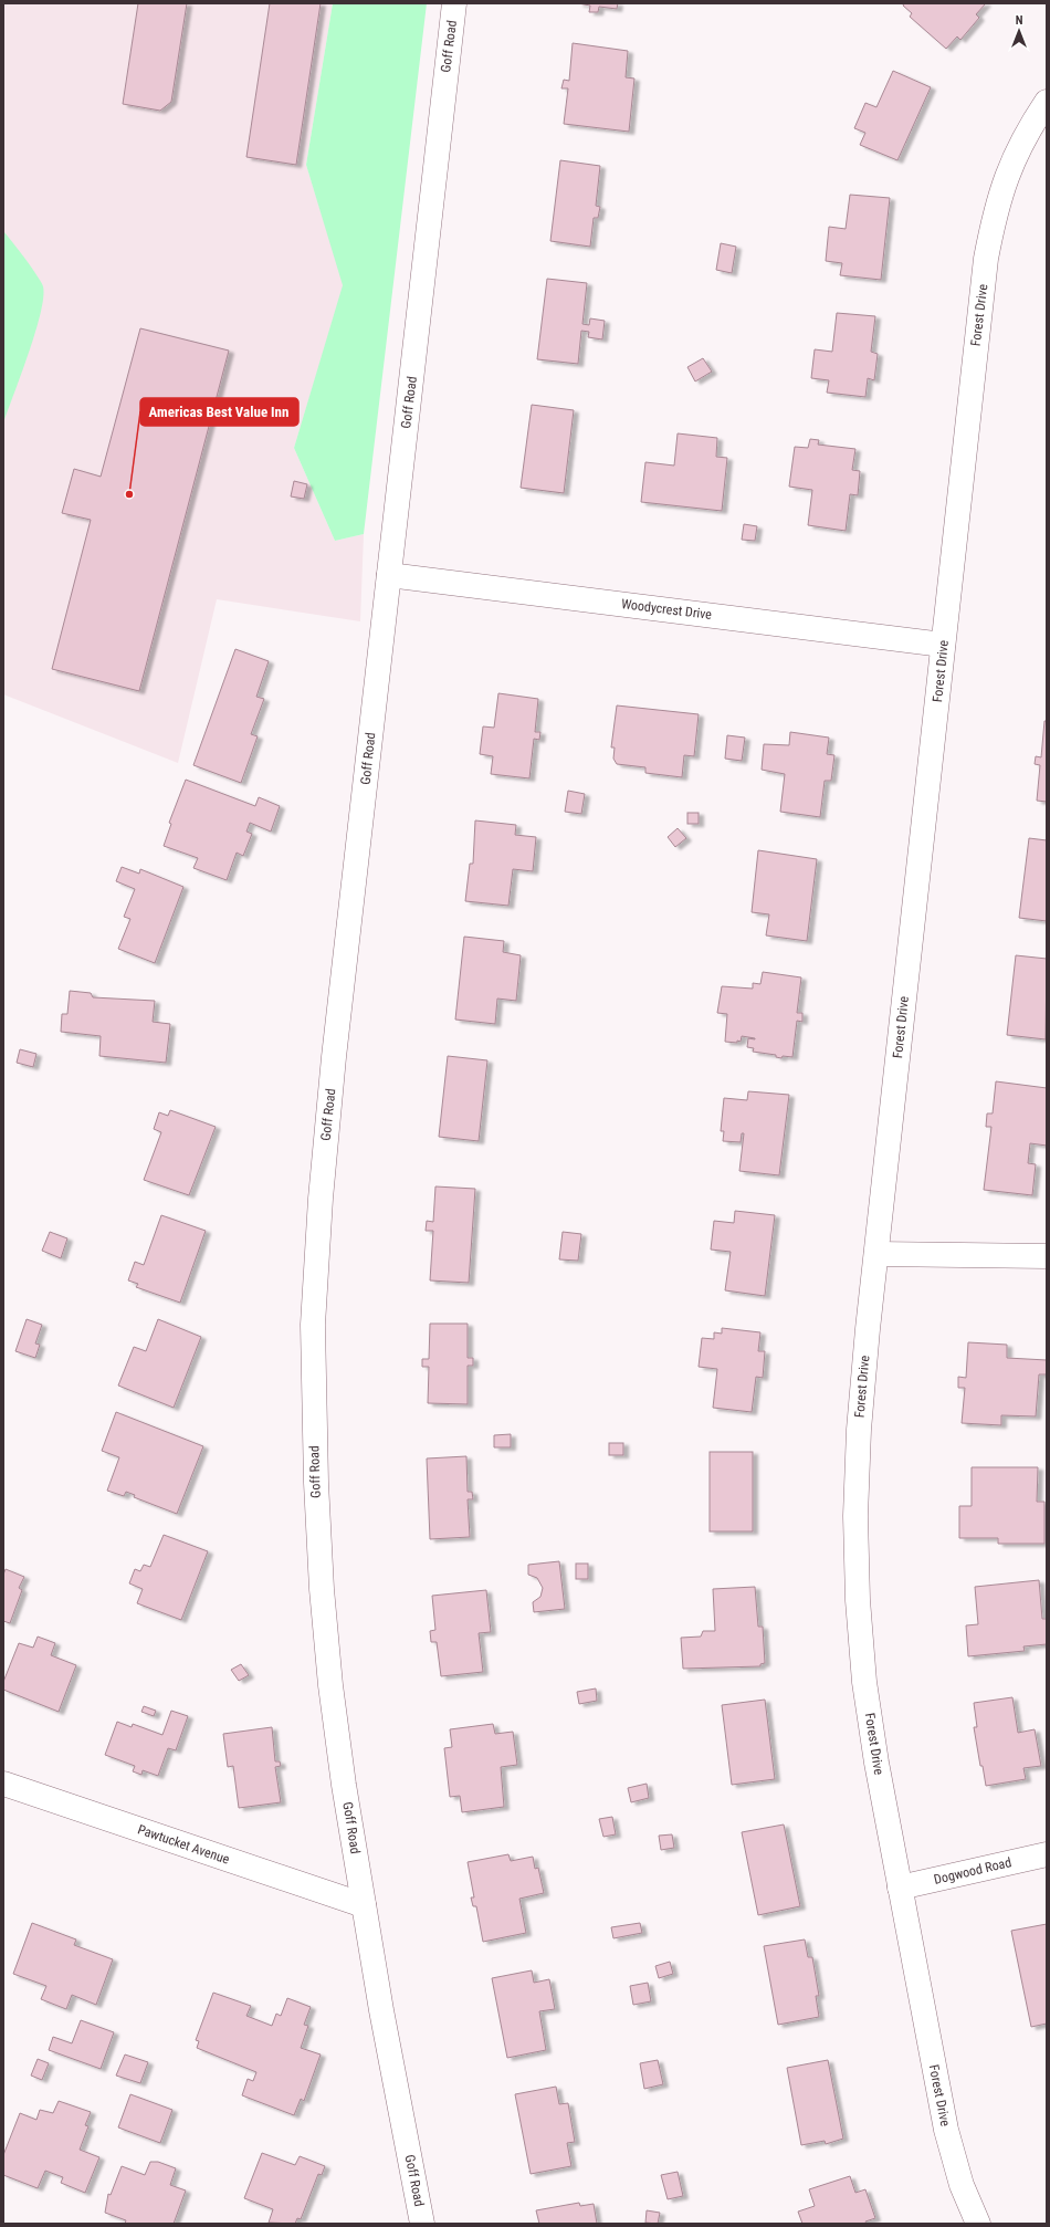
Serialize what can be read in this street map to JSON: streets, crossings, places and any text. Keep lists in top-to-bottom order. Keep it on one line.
{"streets":{"street":["Goff Road","Forest Drive","Woodycrest Drive","Pawtucket Avenue","Dogwood Road"]},"crossings":[["Goff Road","Woodycrest Drive"],["Goff Road","Pawtucket Avenue"],["Forest Drive","Woodycrest Drive"],["Forest Drive","Dogwood Road"]],"places":["Americas Best Value Inn"],"north":"top"}
